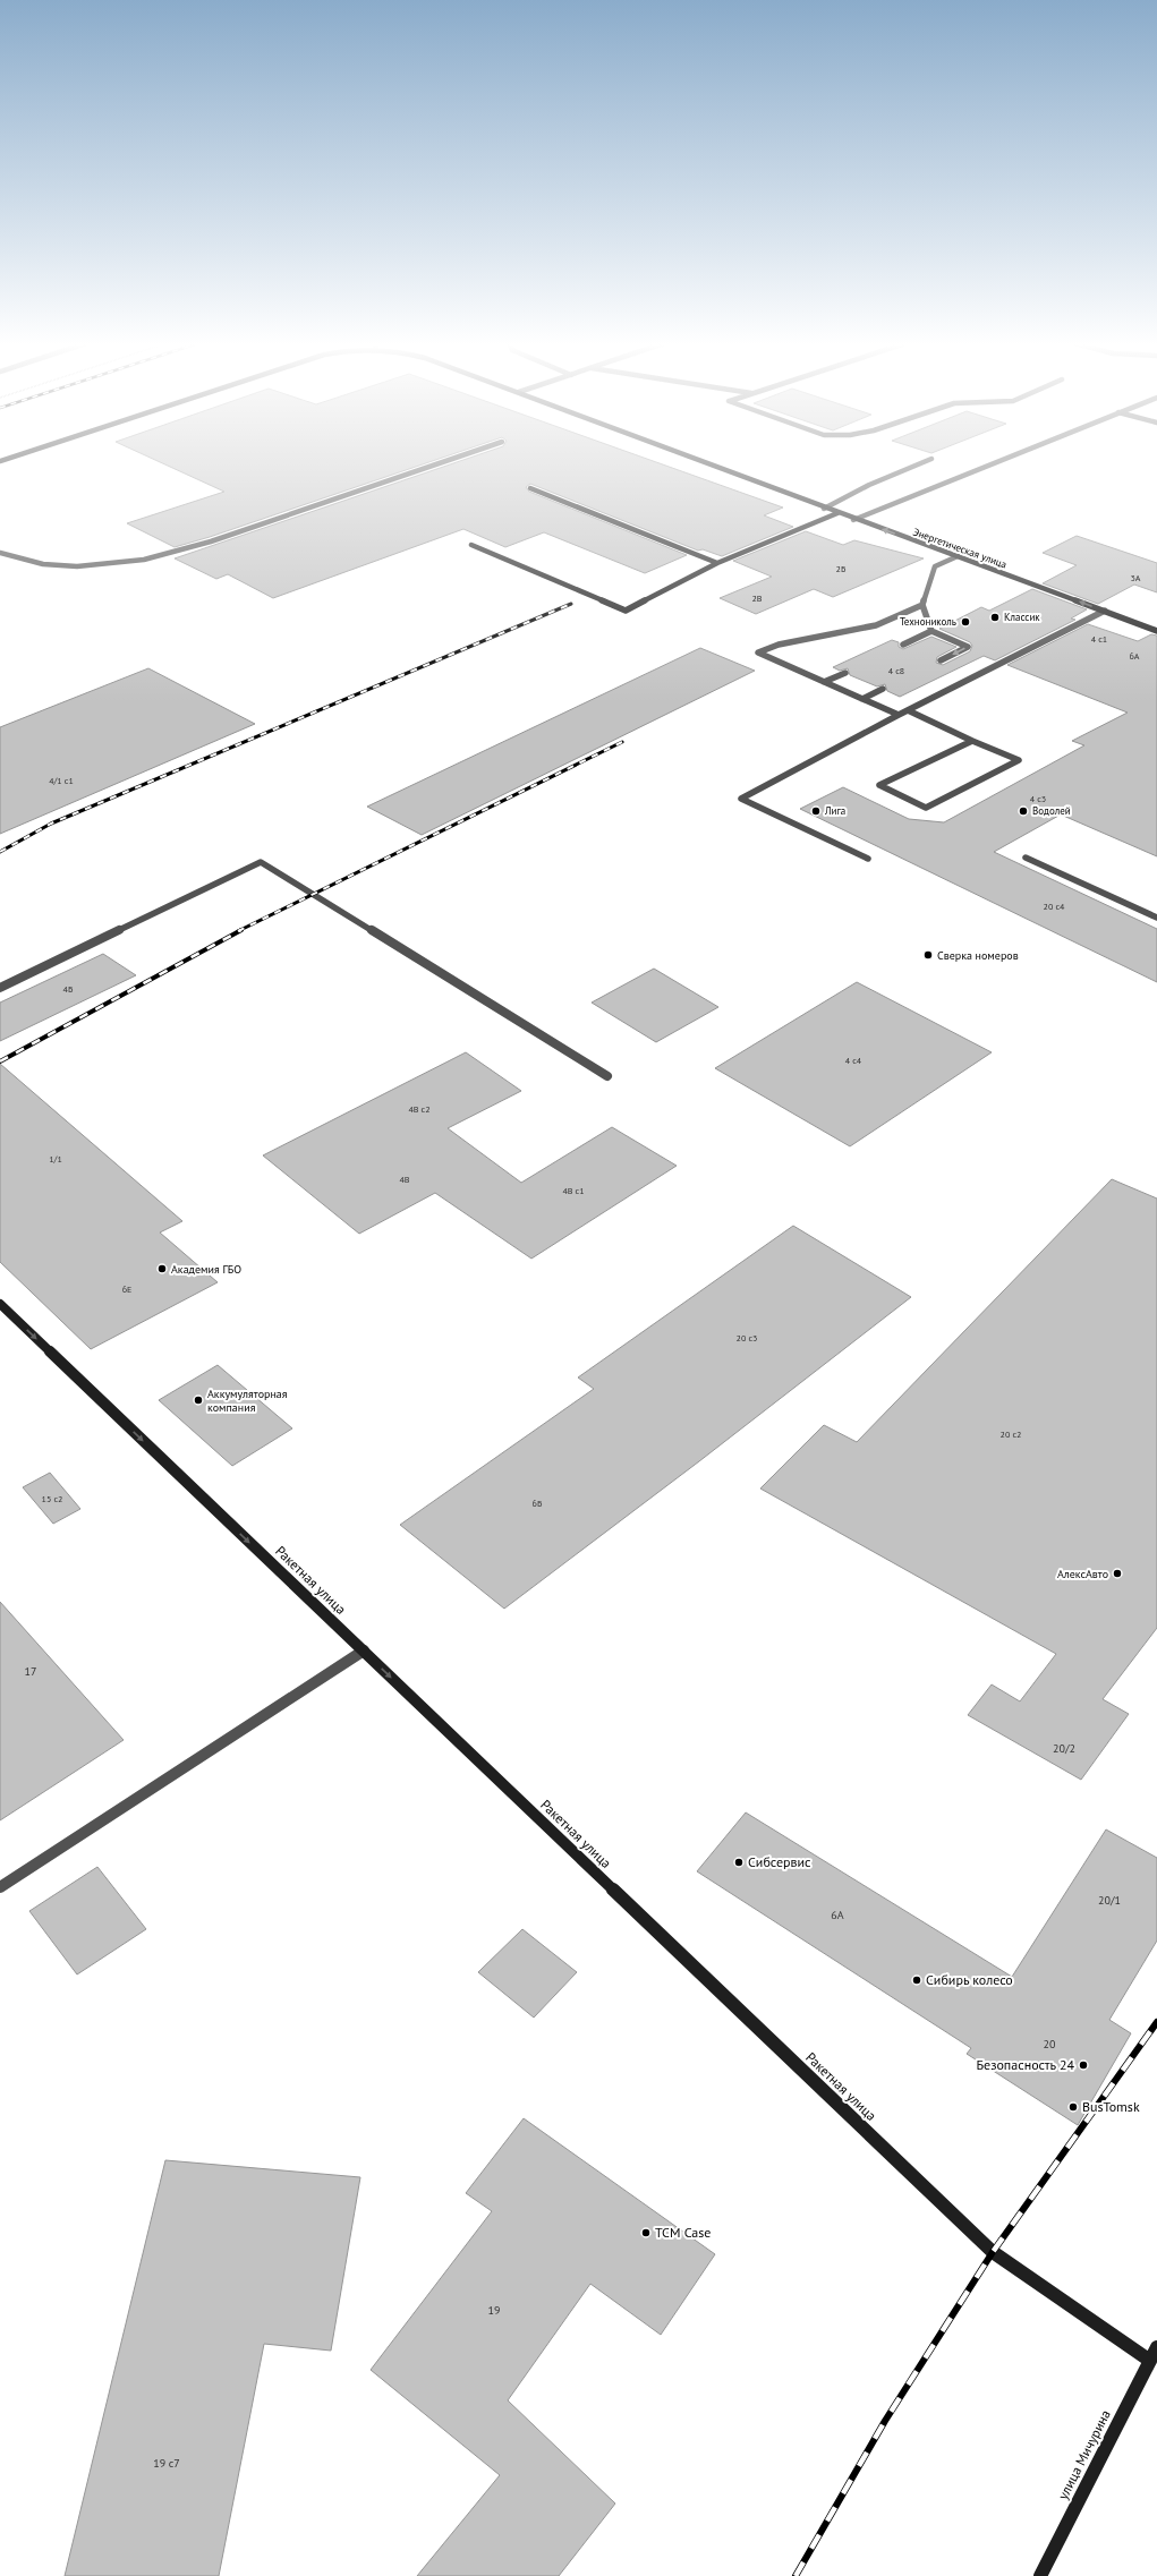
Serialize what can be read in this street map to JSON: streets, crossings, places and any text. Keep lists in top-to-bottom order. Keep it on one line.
{"streets":{"street":["Энергетическая улица","Ракетная улица","улица Мичурина"]},"crossings":[["Ракетная улица","улица Мичурина"]],"one_way":["Энергетическая улица","Ракетная улица"],"places":["Классик","Технониколь","Лига","Водолей","Сверка номеров","Академия ГБО","Аккумуляторная компания","АлексАвто","Сибсервис","Сибирь колесо","Безопасность 24","BusTomsk","ТСМ Case"],"house_numbers":["2Б","3А","2В","4 с1","6А","4 с8","4/1 с1","4 с3","20 с4","4Б","4 с4","4В с2","1/1","4В","4В с1","6Е","20 с3","20 с2","15 с2","6Б","17","20/2","20/1","6А","20","19","19 с7"]}
